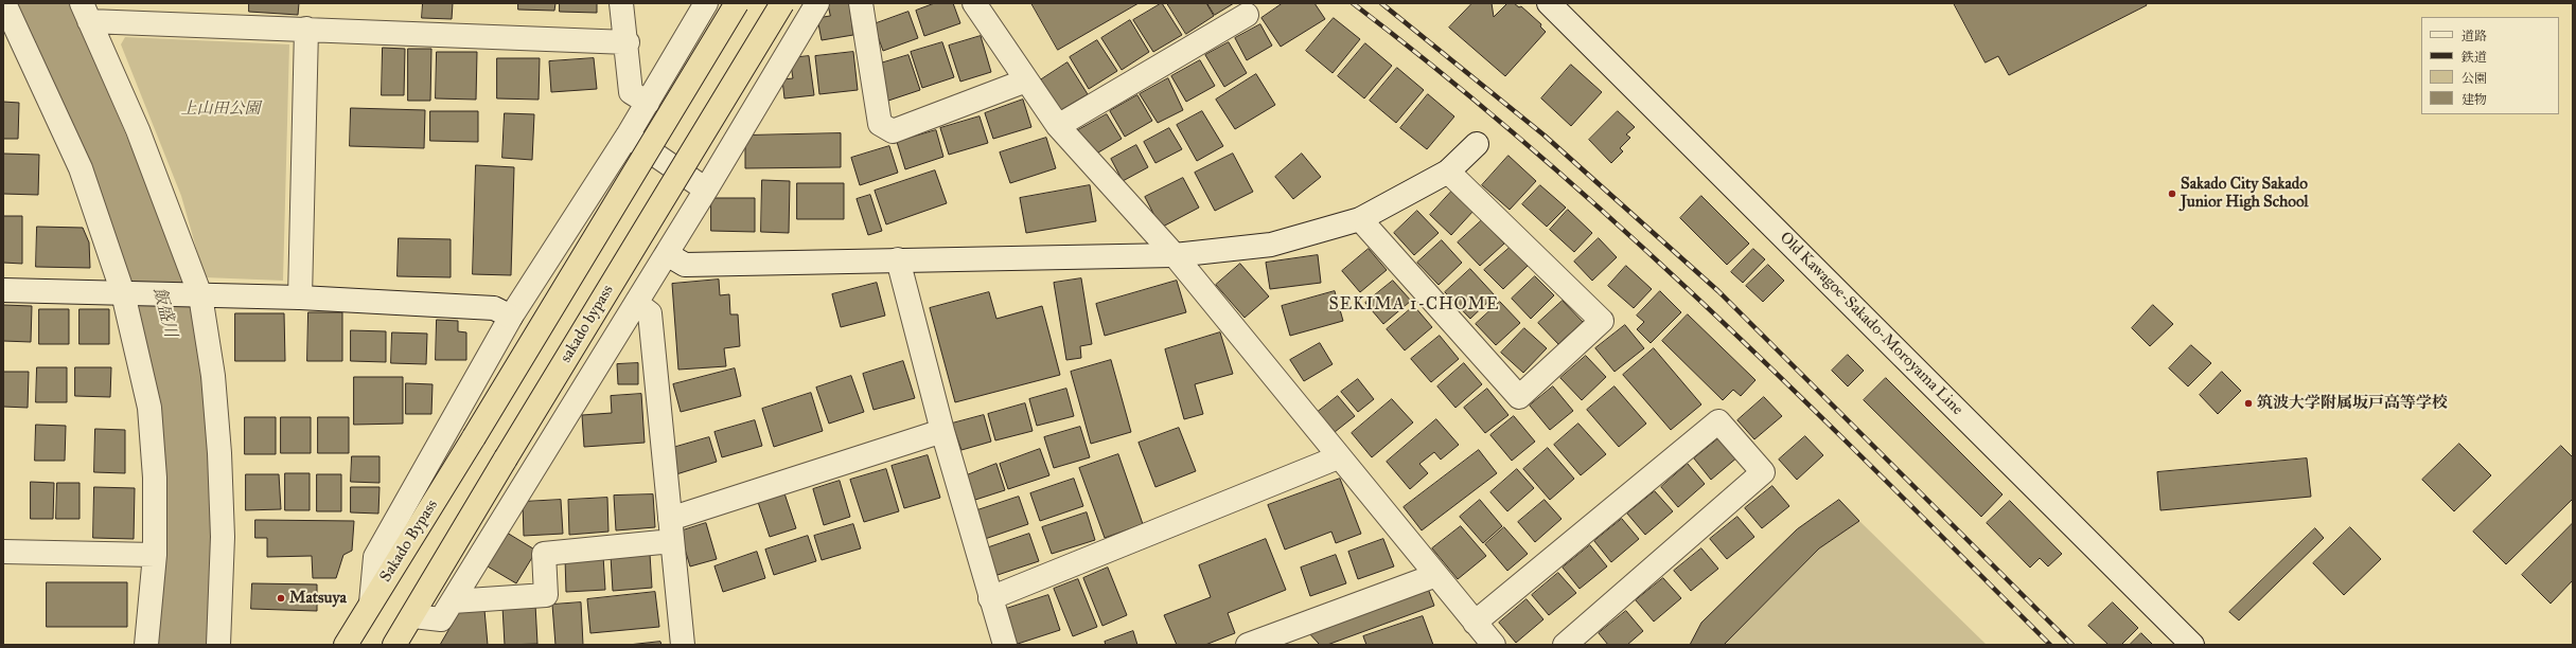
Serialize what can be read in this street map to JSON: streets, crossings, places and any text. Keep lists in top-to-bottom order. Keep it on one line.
{"streets":{"highway":["sakado bypass","Sakado Bypass"],"street":["Old Kawagoe-Sakado-Moroyama Line"]},"districts":["SEKIMA 1-CHOME"],"water":["飯盛川"],"parks":["上山田公園"],"places":["Sakado City Sakado Junior High School","筑波大学附属坂戸高等学校","Matsuya"],"legend":["道路","鉄道","公園","建物"]}
